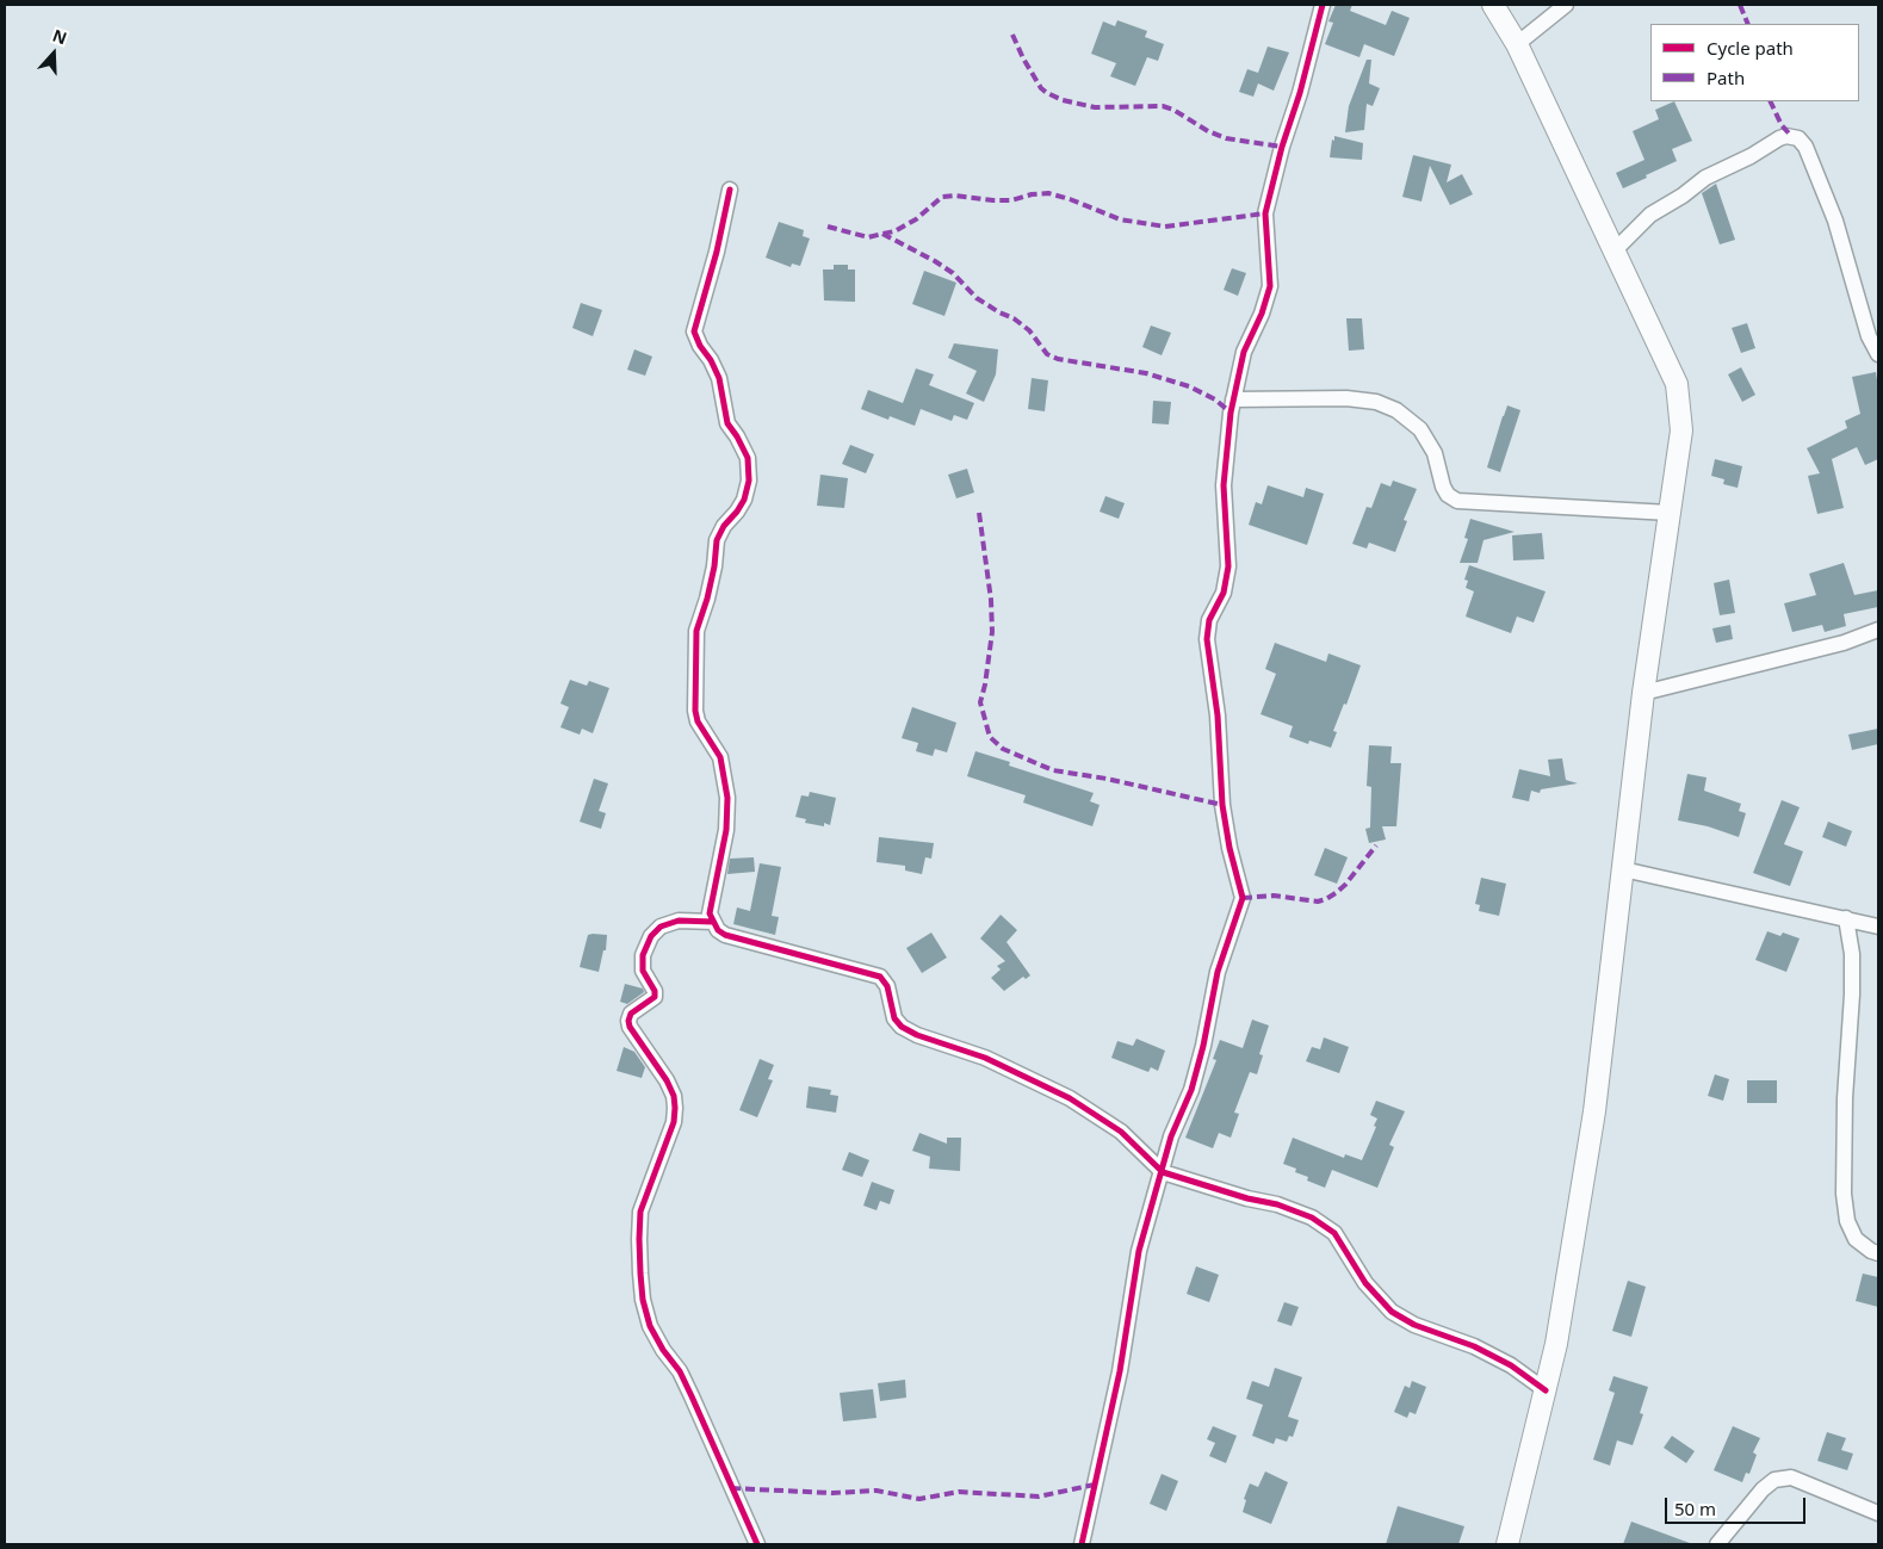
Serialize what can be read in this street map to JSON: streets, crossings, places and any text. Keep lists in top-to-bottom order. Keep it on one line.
{"legend":["Cycle path","Path"],"scale_bar":"50 m","north":"top"}
